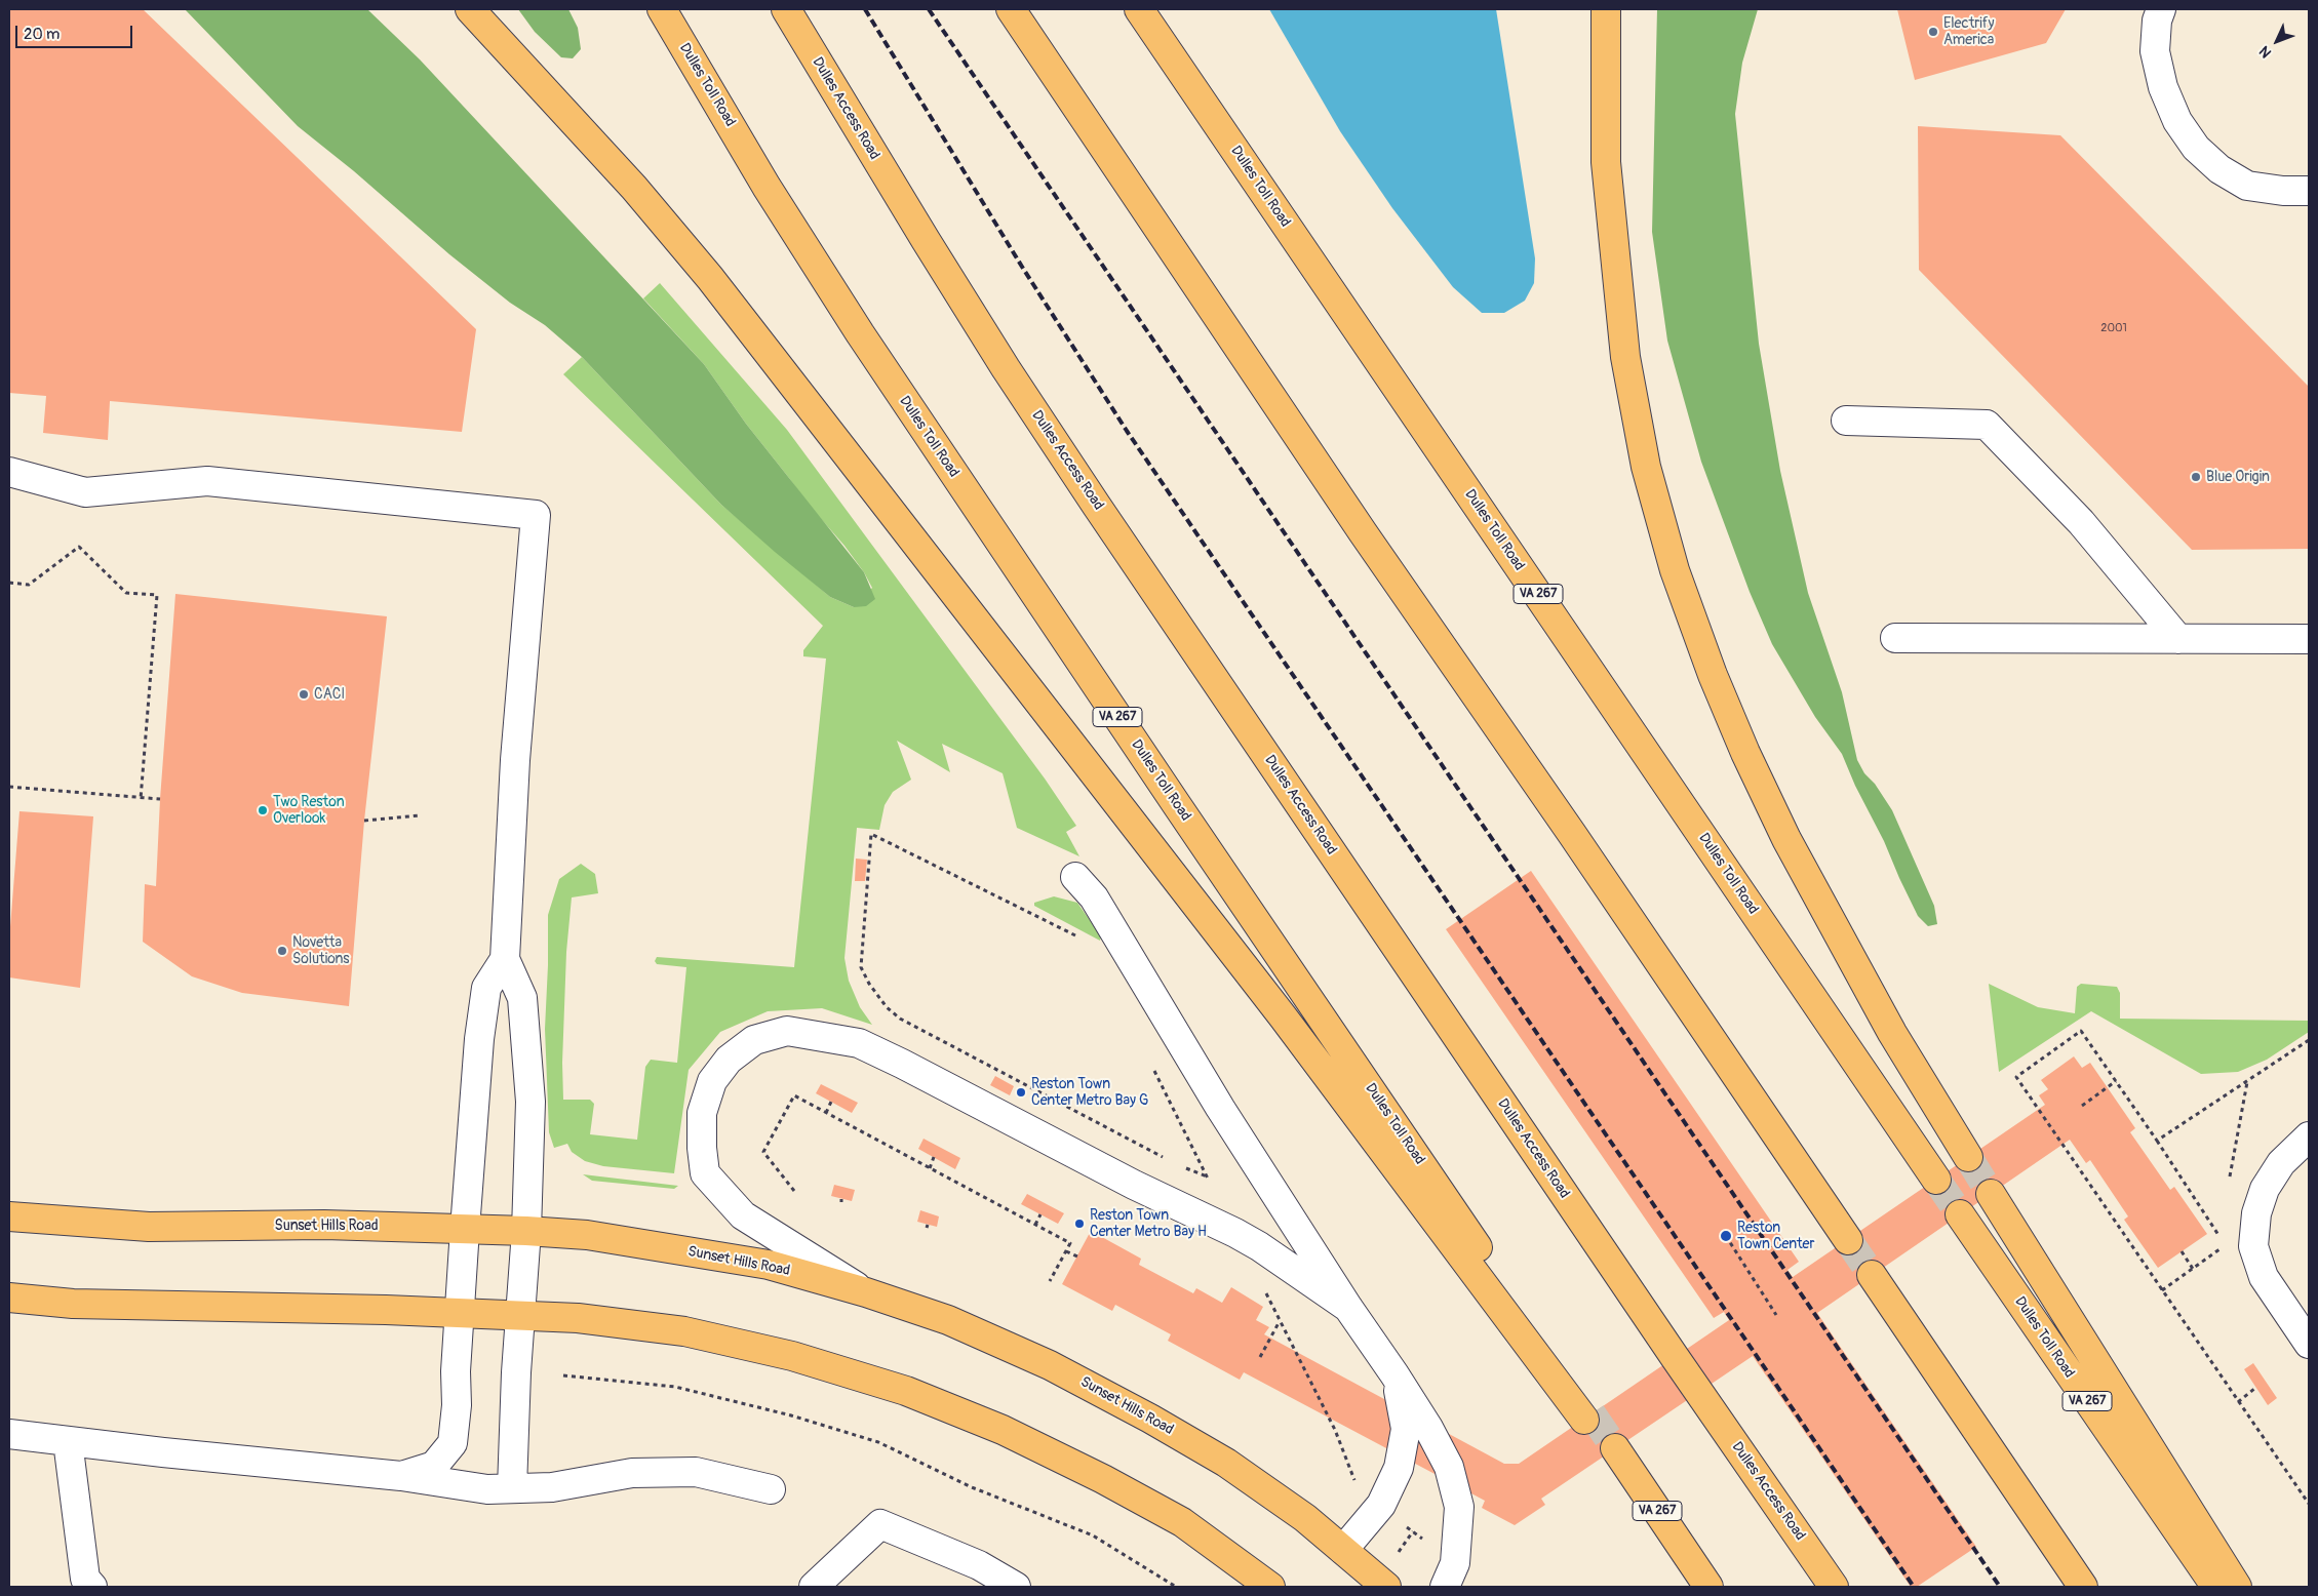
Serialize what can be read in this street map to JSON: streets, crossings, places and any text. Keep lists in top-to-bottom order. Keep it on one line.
{"streets":{"main road":["Dulles Toll Road","Dulles Access Road","VA 267","Sunset Hills Road"]},"places":["Electrify America","Blue Origin","CACI","Two Reston Overlook","Novetta Solutions","Reston Town Center Metro Bay G","Reston Town Center Metro Bay H","Reston Town Center"],"house_numbers":["2001"],"scale_bar":"20 m","north":"bottom left"}
